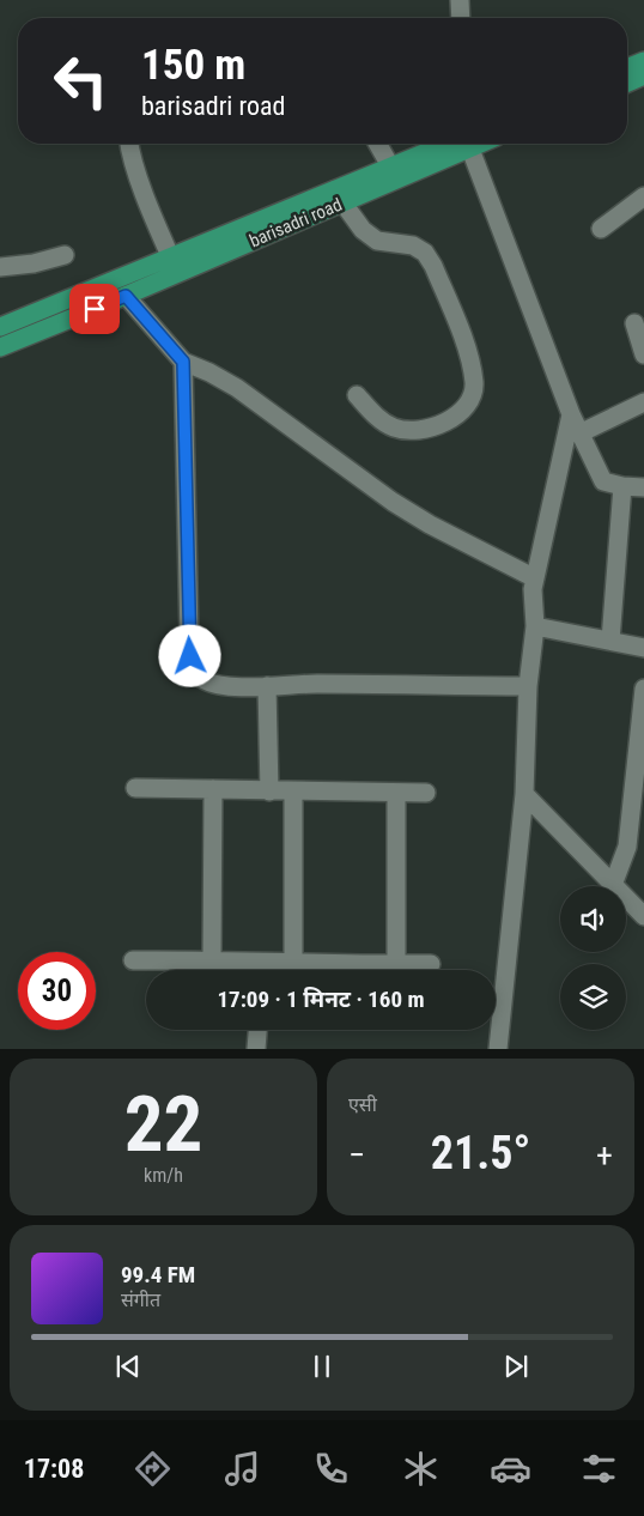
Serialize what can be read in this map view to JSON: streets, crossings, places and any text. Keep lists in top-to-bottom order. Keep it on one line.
{"streets":{"main road":["barisadri road"]},"page":{"turn":["150 m","barisadri road"],"limit":"30","trip":"17:09 · 1 मिनट · 160 m","tile":[["22","km/h"],"एसी"],"heat":["−","21.5°","+"],"song":["99.4 FM","संगीत"],"tabs":"17:08"}}
